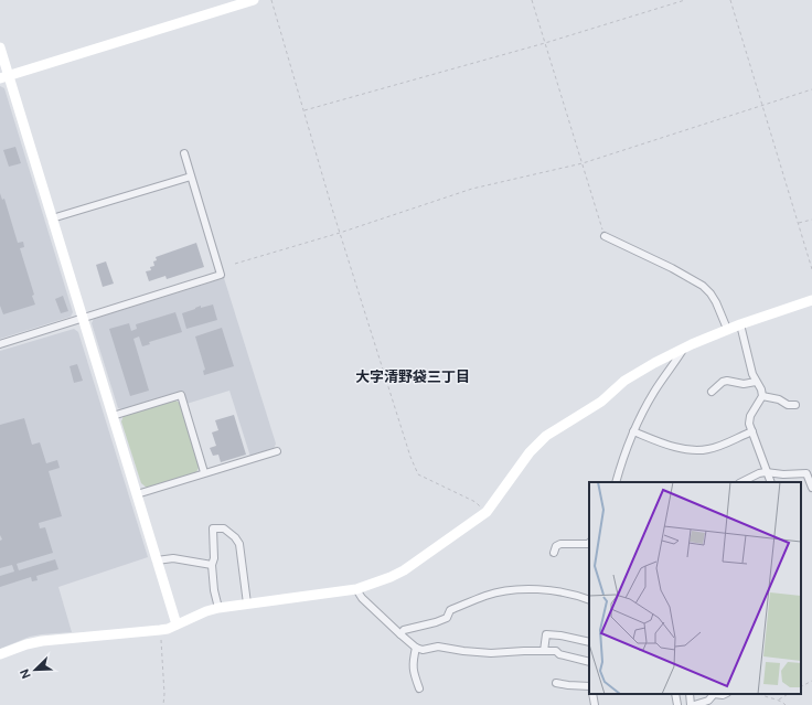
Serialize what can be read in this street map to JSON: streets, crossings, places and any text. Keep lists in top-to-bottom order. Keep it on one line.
{"districts":["大字清野袋三丁目"],"north":"bottom left"}
